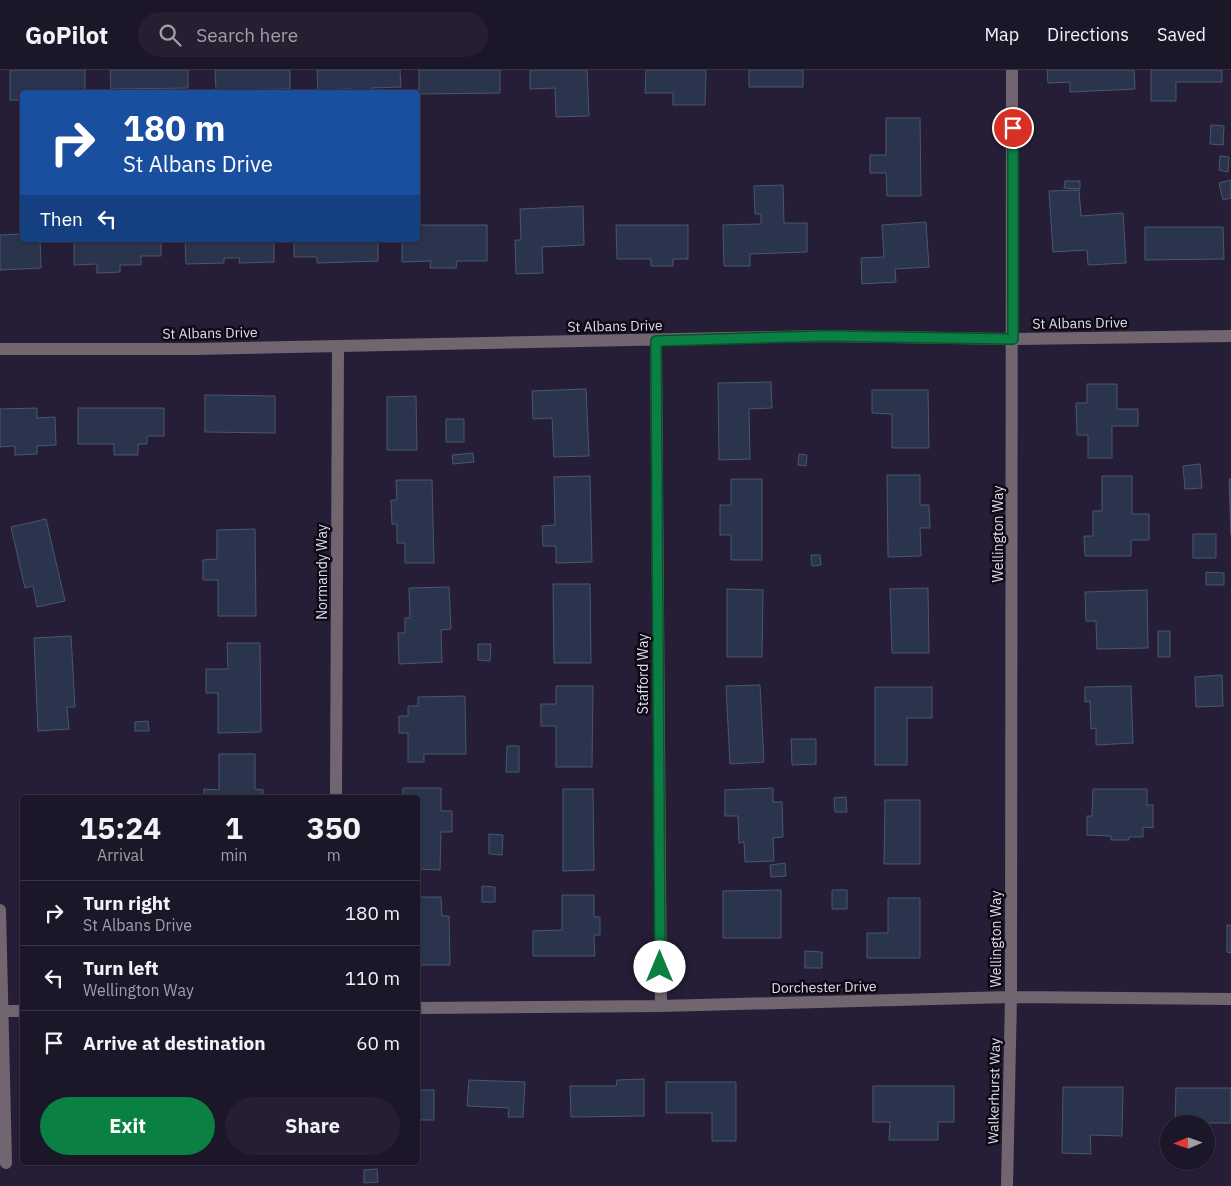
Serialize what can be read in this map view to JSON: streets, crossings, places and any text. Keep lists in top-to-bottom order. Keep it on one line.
{"streets":{"street":["St Albans Drive","Wellington Way","Normandy Way","Stafford Way","Dorchester Drive","Walkerhurst Way"]},"crossings":[["St Albans Drive","Wellington Way"],["St Albans Drive","Normandy Way"],["St Albans Drive","Stafford Way"],["Wellington Way","Dorchester Drive"],["Wellington Way","Walkerhurst Way"],["Stafford Way","Dorchester Drive"],["Dorchester Drive","Walkerhurst Way"]],"north":"left","page":{"header":"GoPilot","search":"Search here","nav":["Map","Directions","Saved"],"turn":["180 m","St Albans Drive"],"then":"Then","eta":["15:24","Arrival","1","min","350","m"],"list":[{"name":"Turn right","note":"St Albans Drive","value":"180 m"},{"name":"Turn left","note":"Wellington Way","value":"110 m"},{"name":"Arrive at destination","value":"60 m"}],"buttons":["Exit","Share"]}}
